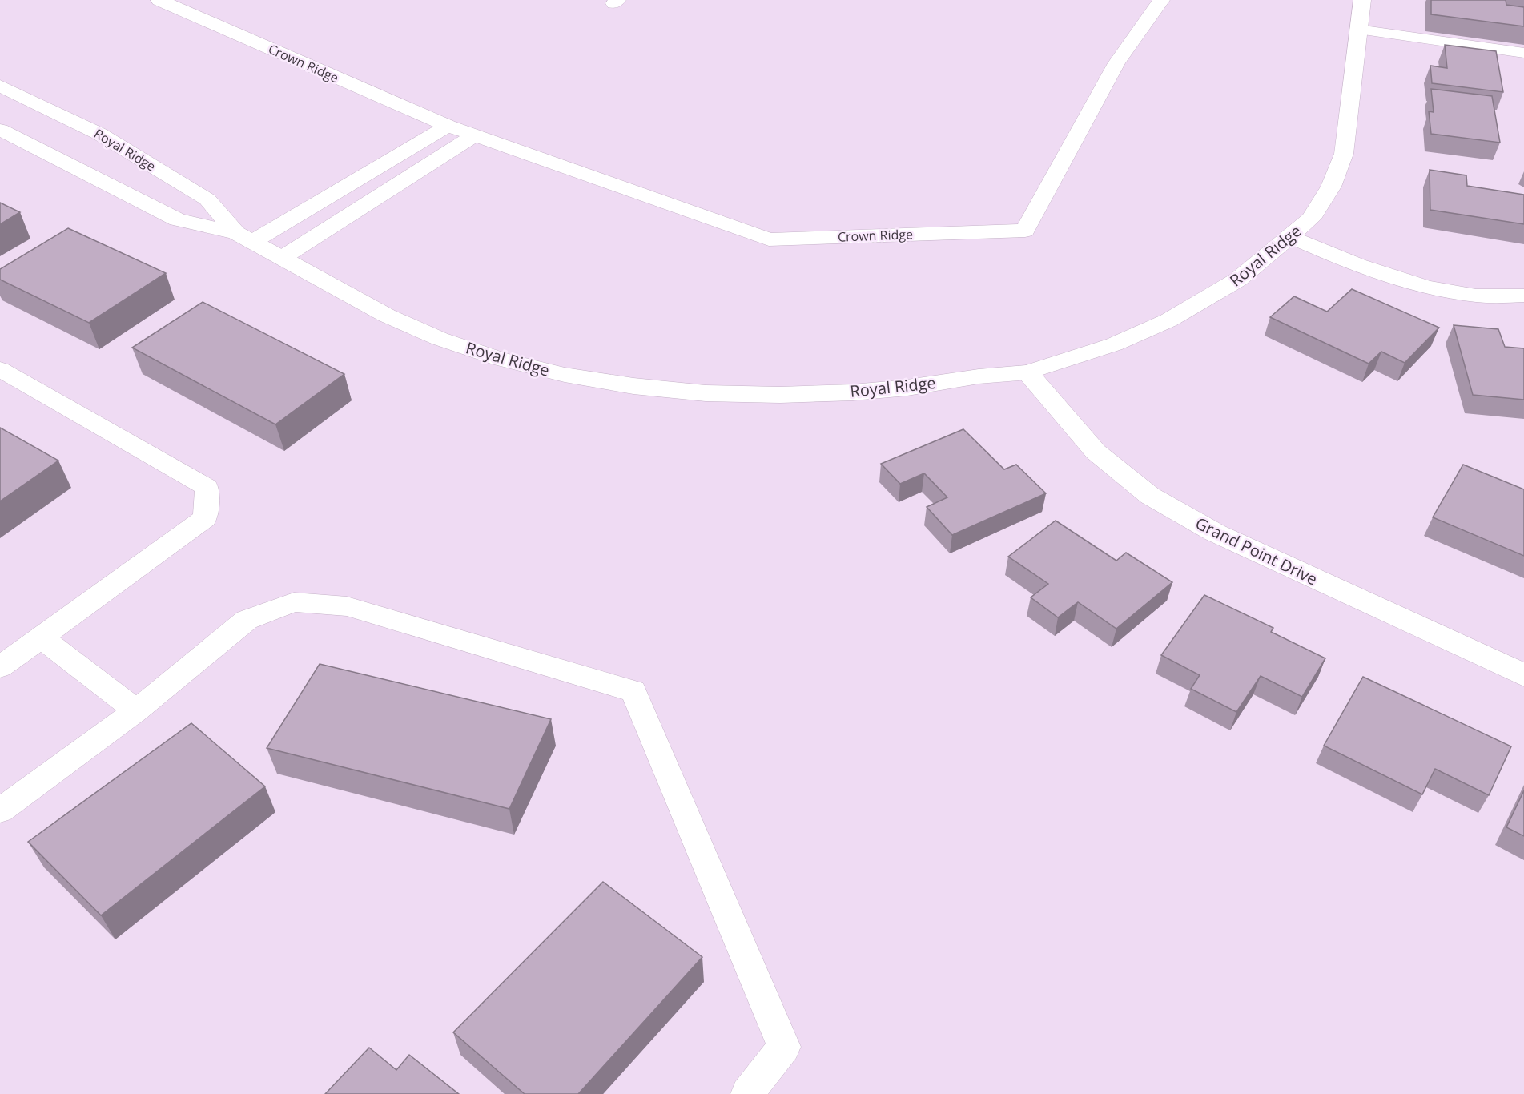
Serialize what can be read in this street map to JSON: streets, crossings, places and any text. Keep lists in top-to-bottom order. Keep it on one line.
{"streets":{"street":["Crown Ridge","Royal Ridge","Grand Point Drive"]},"crossings":[["Royal Ridge","Grand Point Drive"]]}
